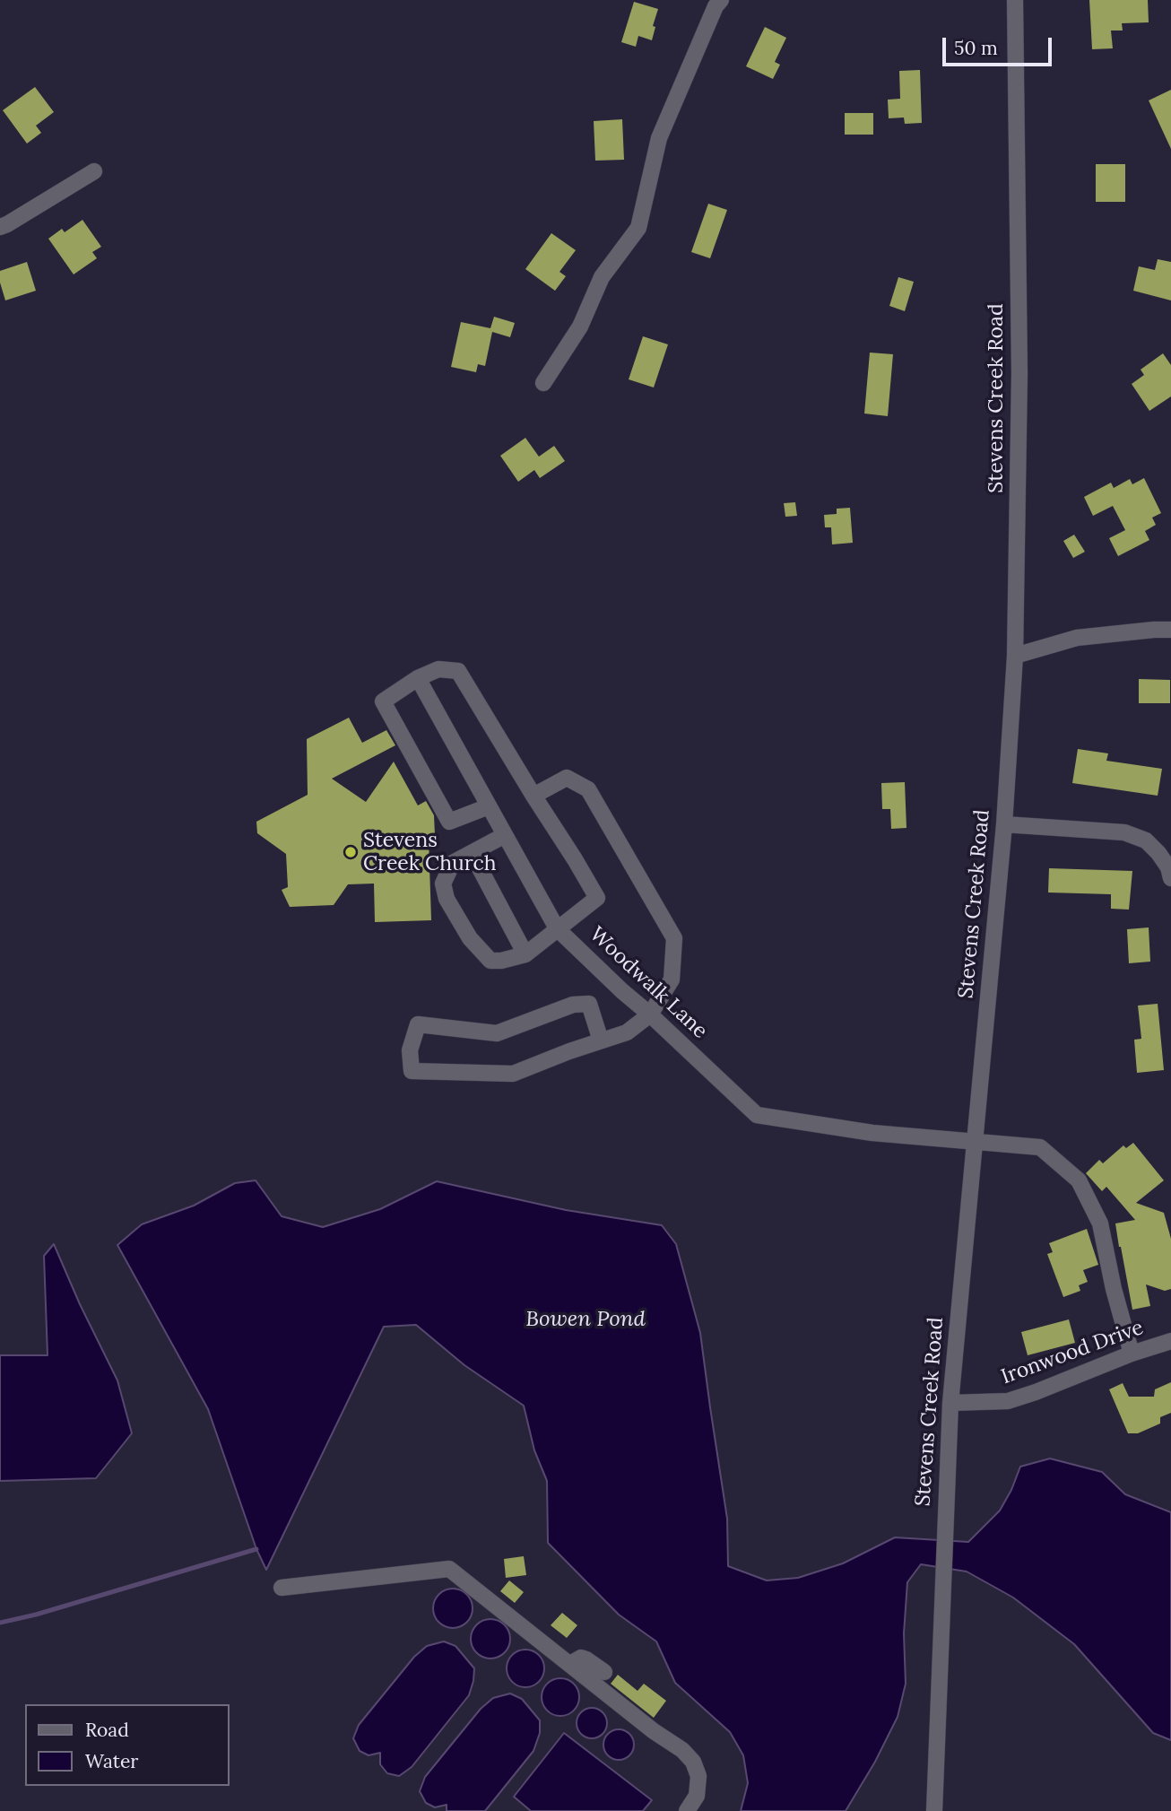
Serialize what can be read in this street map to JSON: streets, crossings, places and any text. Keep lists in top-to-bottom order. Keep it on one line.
{"streets":{"street":["Stevens Creek Road","Woodwalk Lane","Ironwood Drive"]},"crossings":[["Stevens Creek Road","Woodwalk Lane"],["Stevens Creek Road","Ironwood Drive"],["Woodwalk Lane","Ironwood Drive"]],"water":["Bowen Pond"],"places":["Stevens Creek Church"],"legend":["Road","Water"],"scale_bar":"50 m"}
